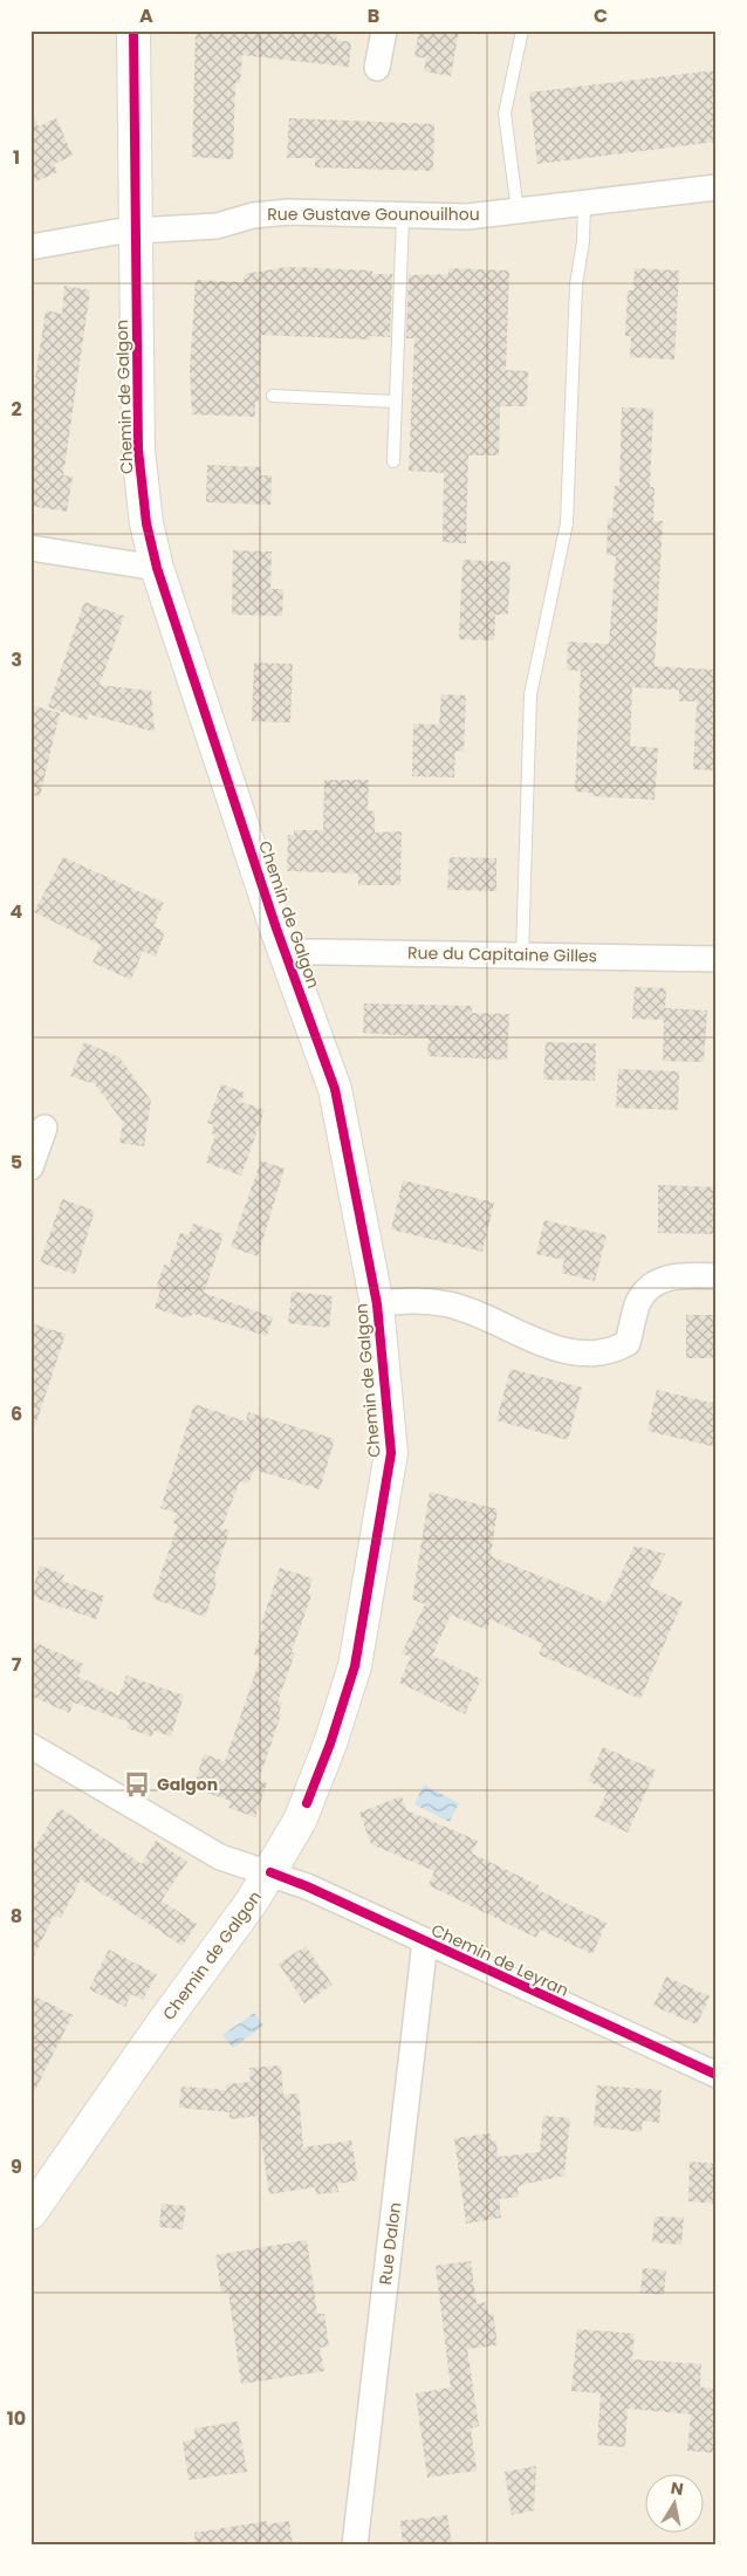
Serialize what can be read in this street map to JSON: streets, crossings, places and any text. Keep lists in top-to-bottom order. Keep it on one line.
{"streets":{"main road":["Chemin de Galgon"],"street":["Rue Gustave Gounouilhou","Rue du Capitaine Gilles","Chemin de Leyran","Rue Dalon"]},"crossings":[["Rue Gustave Gounouilhou","Chemin de Galgon"],["Chemin de Galgon","Rue du Capitaine Gilles"],["Chemin de Galgon","Chemin de Leyran"],["Chemin de Leyran","Rue Dalon"]],"places":{"bus stop":["Galgon"]},"north":"top","grid":{"columns":["A","B","C"],"rows":["1","2","3","4","5","6","7","8","9","10"]}}
